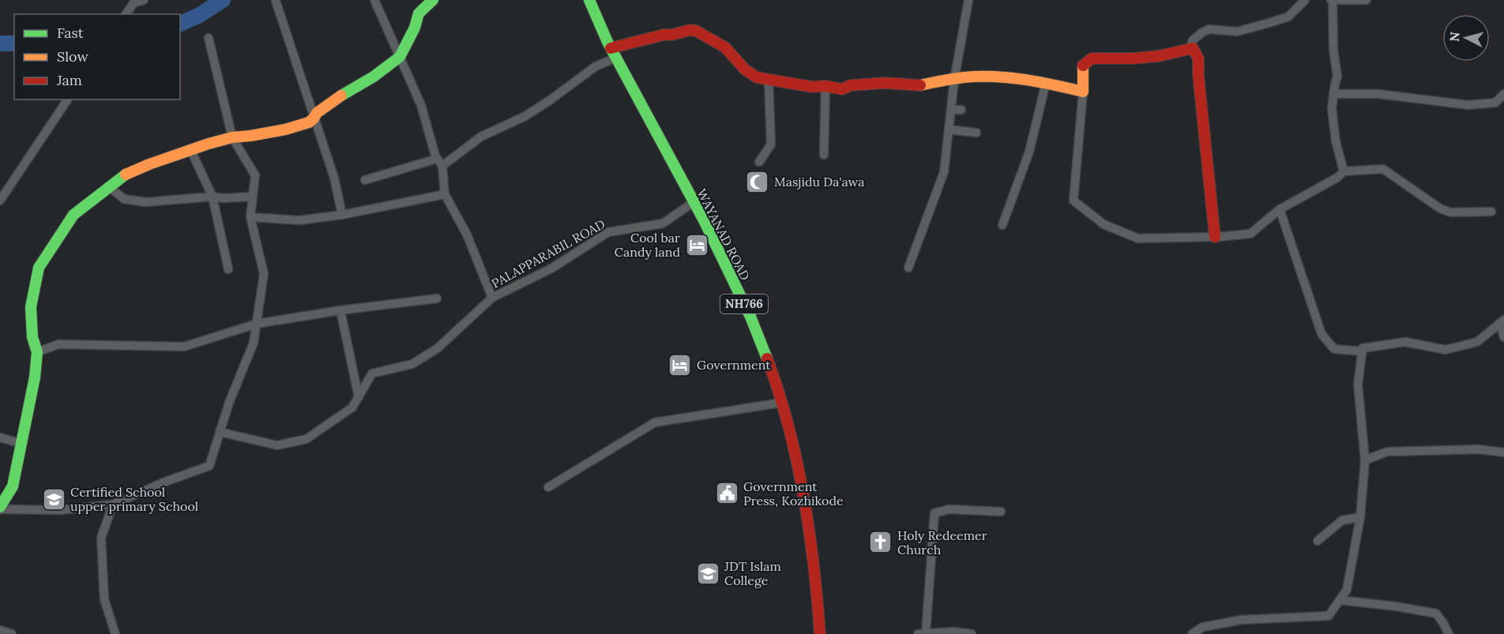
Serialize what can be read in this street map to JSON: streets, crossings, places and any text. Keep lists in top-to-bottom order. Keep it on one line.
{"streets":{"main road":["WAYANAD ROAD","NH766"],"street":["PALAPPARABIL ROAD"]},"crossings":[["WAYANAD ROAD","PALAPPARABIL ROAD"]],"places":{"mosque":["Masjidu Da'awa"],"hotel":["Cool bar Candy land","Government"],"public building":["Government Press, Kozhikode"],"school or university":["Certified School upper primary School","JDT Islam College"],"church":["Holy Redeemer Church"]},"legend":["Fast","Slow","Jam"],"north":"left"}
